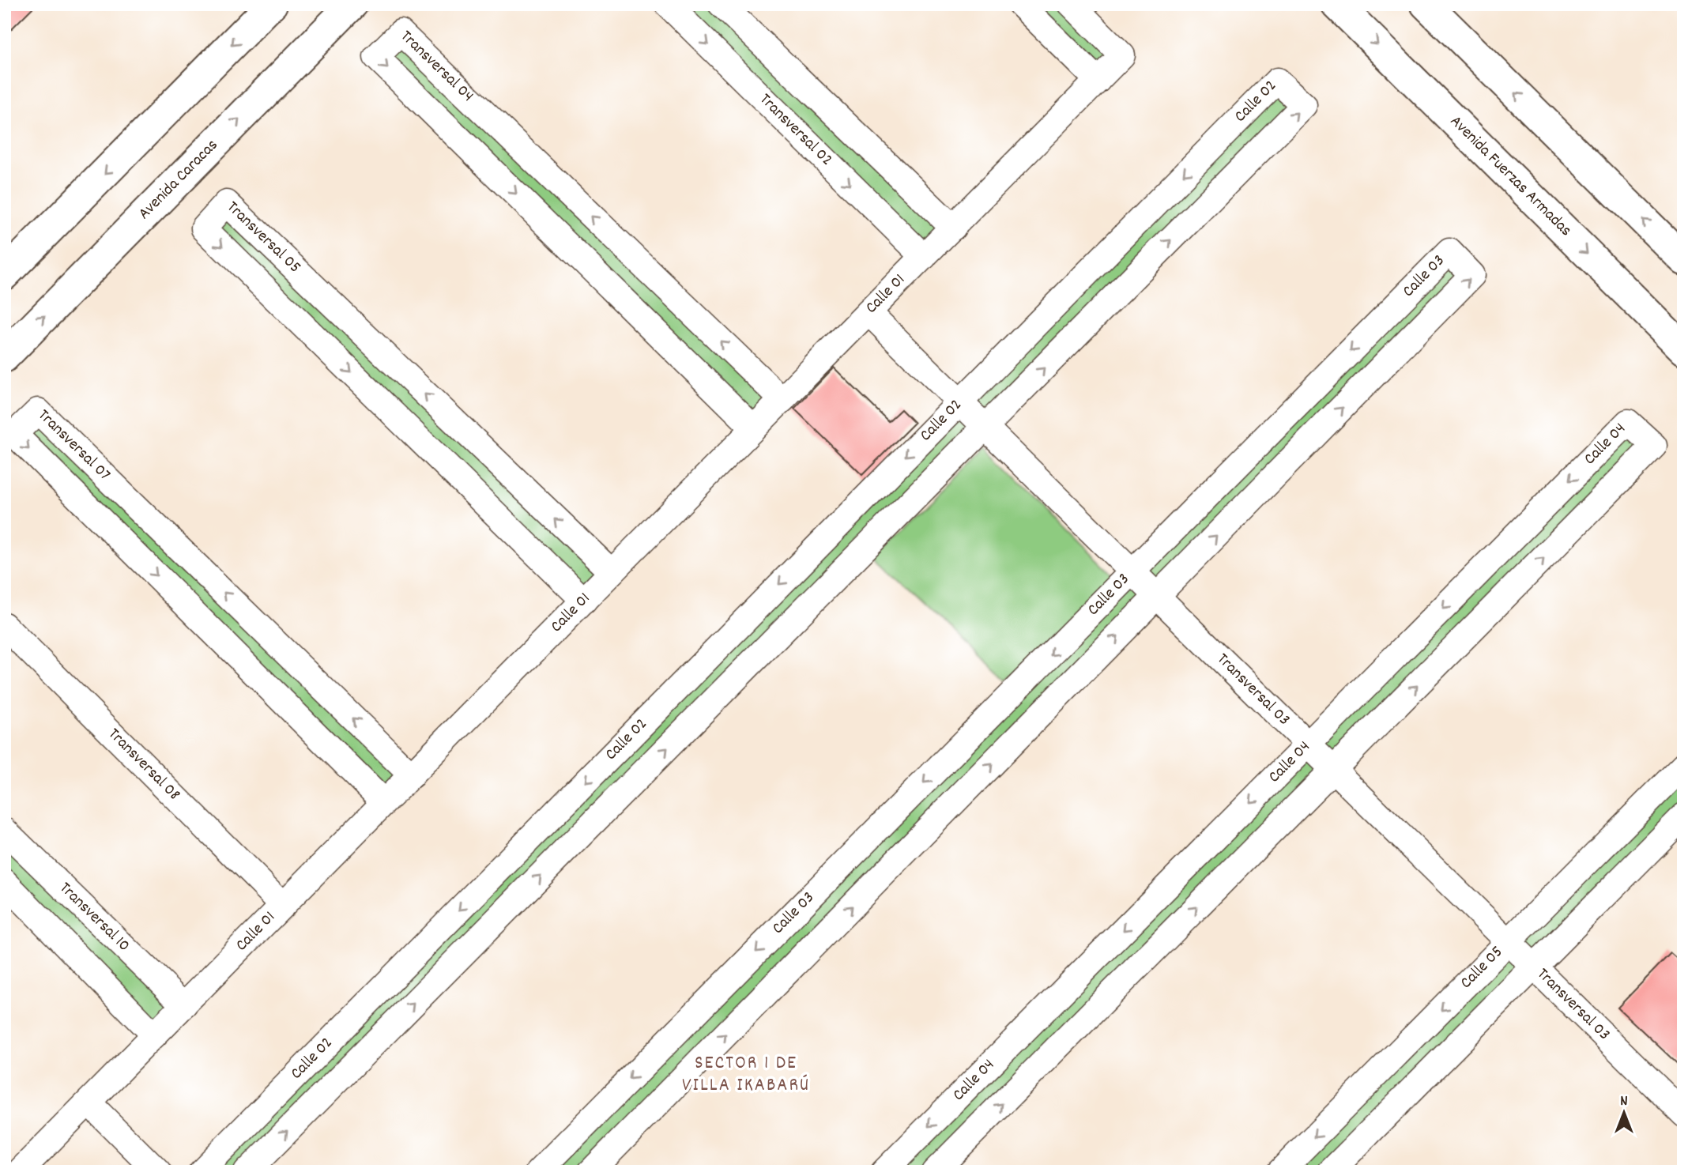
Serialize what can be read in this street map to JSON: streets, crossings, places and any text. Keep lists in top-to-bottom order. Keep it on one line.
{"streets":{"street":["Transversal 04","Calle 02","Transversal 02","Avenida Fuerzas Armadas","Avenida Caracas","Transversal 05","Calle 03","Calle 01","Calle 04","Transversal 07","Transversal 03","Transversal 08","Transversal 10","Calle 05"]},"crossings":[["Transversal 04","Calle 01"],["Calle 02","Transversal 03"],["Transversal 02","Calle 01"],["Transversal 05","Calle 01"],["Calle 03","Transversal 03"],["Calle 01","Transversal 07"],["Calle 01","Transversal 03"],["Calle 01","Transversal 08"],["Calle 01","Transversal 10"],["Calle 04","Transversal 03"],["Transversal 03","Calle 05"]],"districts":["SECTOR 1 DE VILLA IKABARÚ"],"north":"top"}
